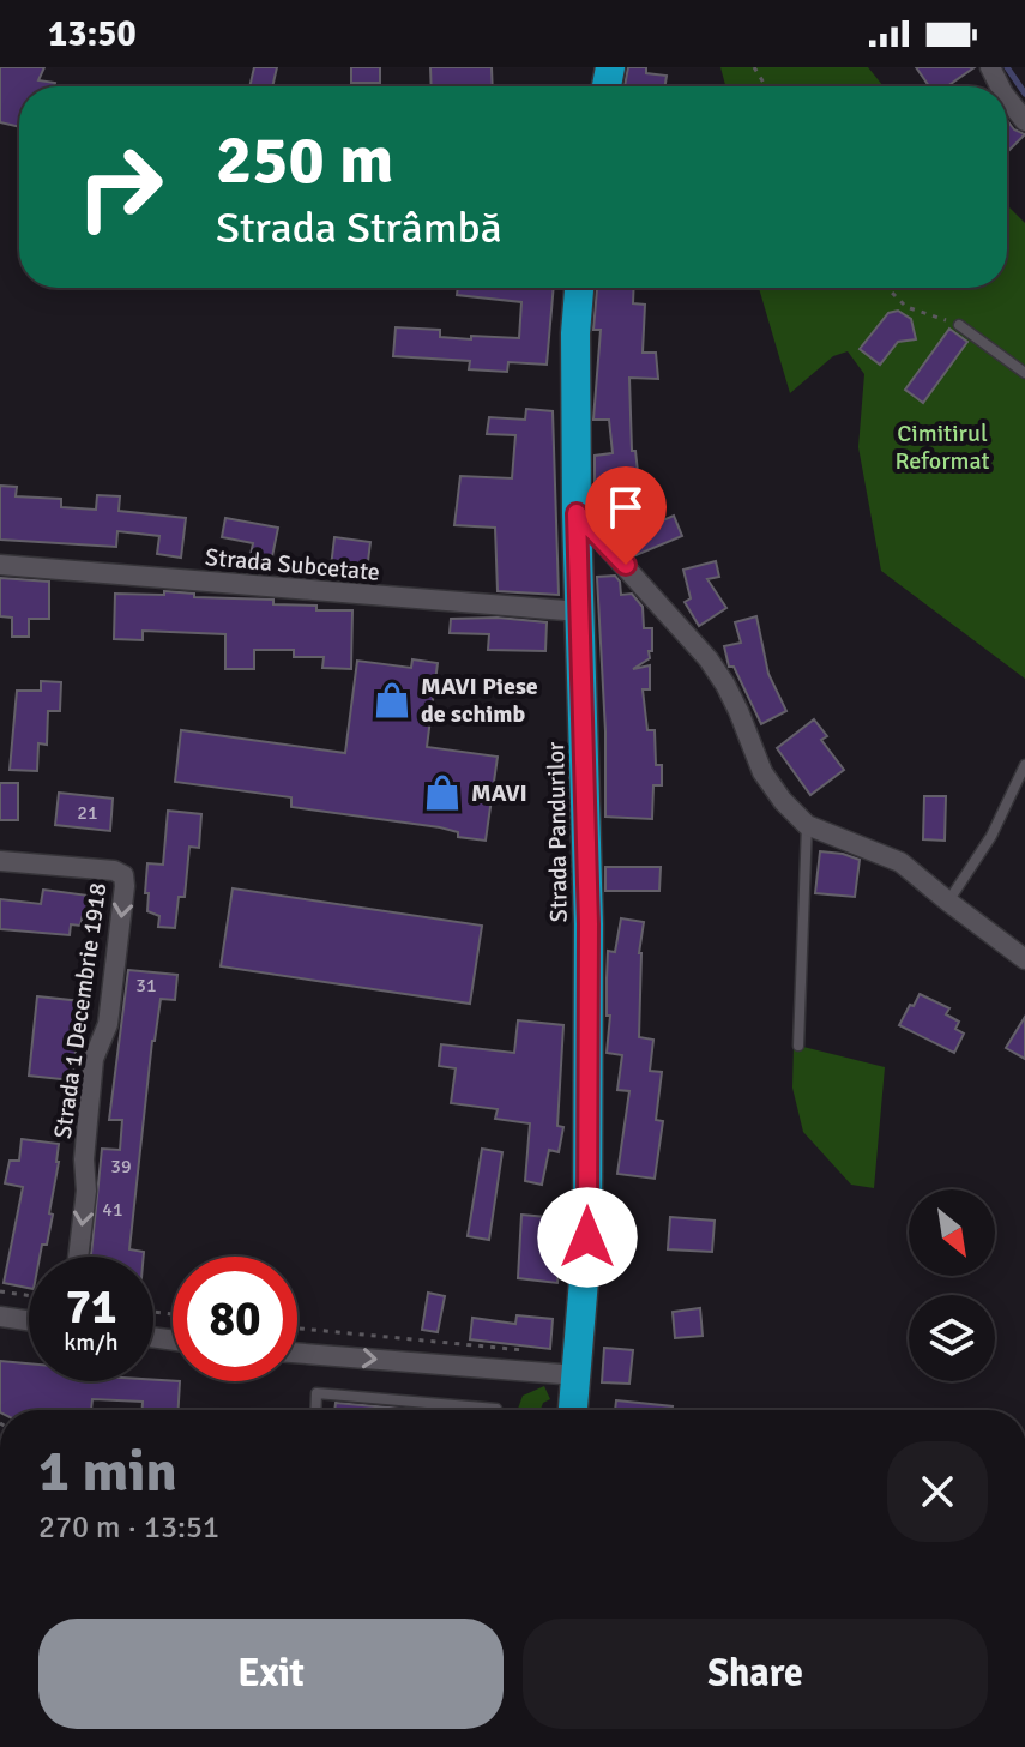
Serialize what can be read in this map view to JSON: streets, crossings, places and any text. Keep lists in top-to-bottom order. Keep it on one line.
{"streets":{"highway":["Strada Pandurilor"],"street":["Strada Subcetate","Strada 1 Decembrie 1918"]},"crossings":[["Strada Subcetate","Strada Pandurilor"]],"parks":["Cimitirul Reformat"],"places":{"shop":["MAVI Piese de schimb","MAVI"]},"house_numbers":["21","31","39","41"],"north":"bottom right","page":{"status":"13:50","turn":["250 m","Strada Strâmbă"],"speed":"71 km/h","limit":"80","heading":["1 min","270 m · 13:51"],"buttons":["Exit","Share"]}}
